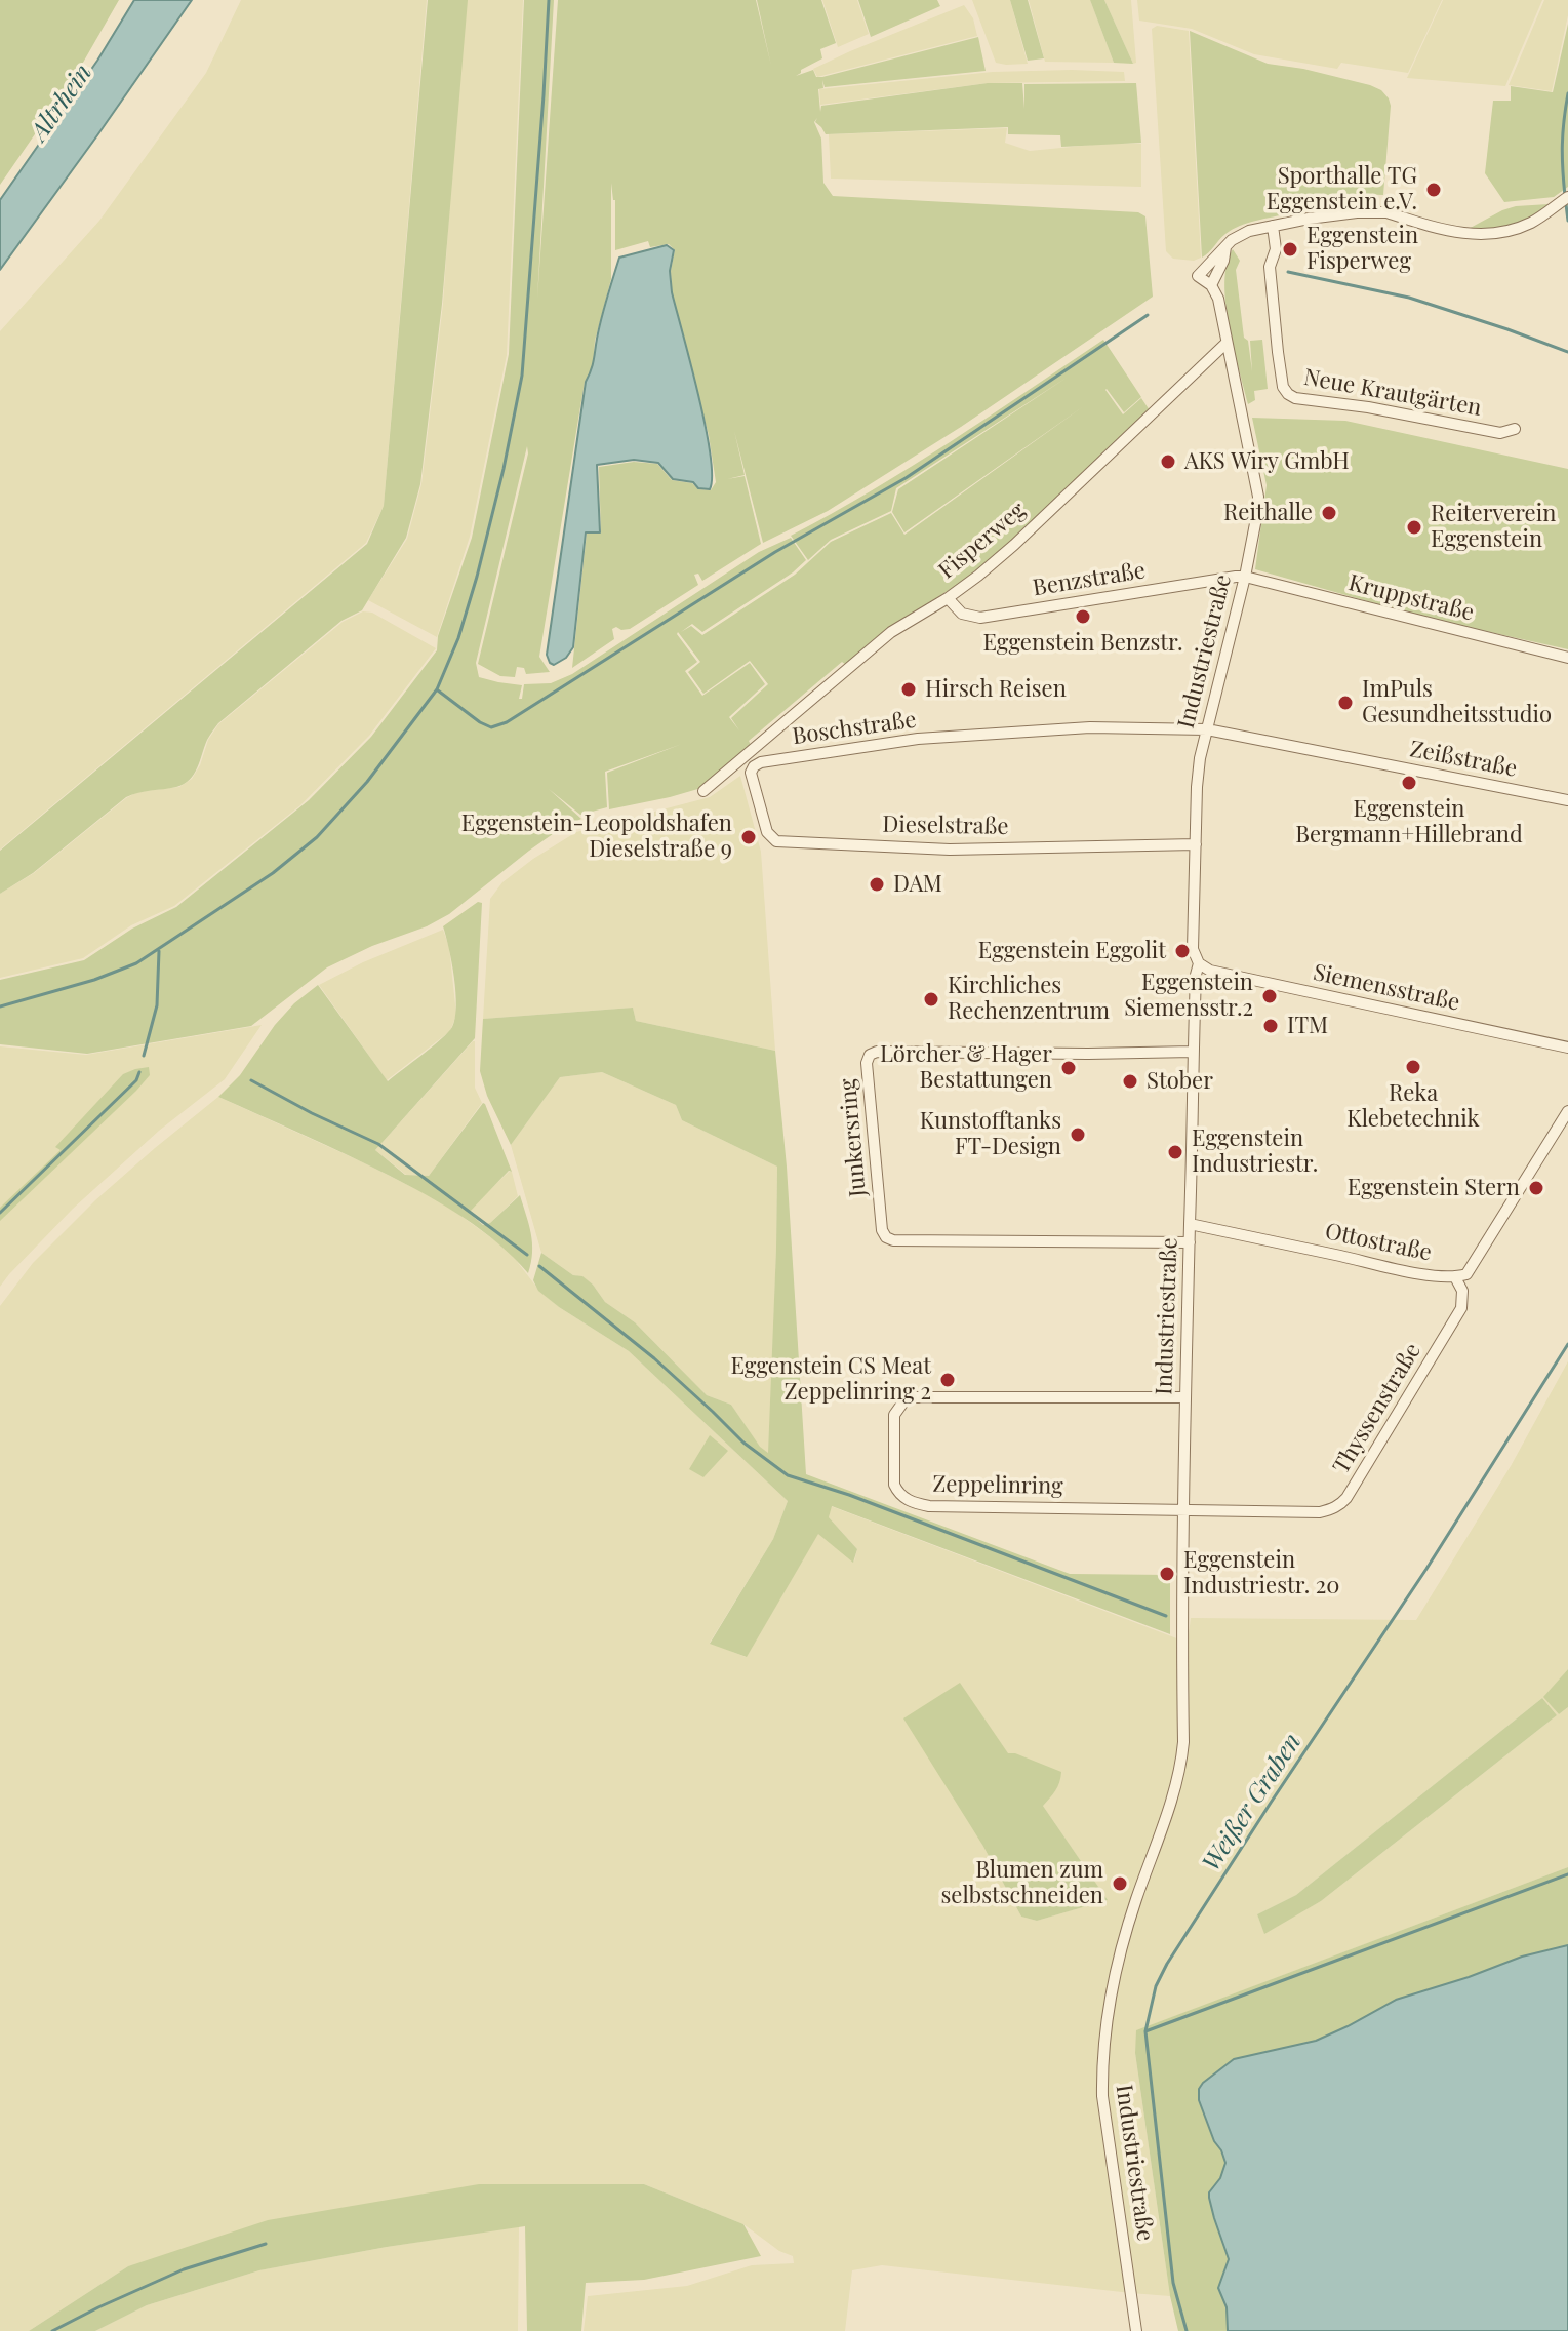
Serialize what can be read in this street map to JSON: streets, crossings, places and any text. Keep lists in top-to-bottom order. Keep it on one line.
{"streets":{"street":["Neue Krautgärten","Fisperweg","Benzstraße","Kruppstraße","Industriestraße","Boschstraße","Zeißstraße","Dieselstraße","Siemensstraße","Junkersring","Ottostraße","Thyssenstraße","Zeppelinring"]},"crossings":[["Fisperweg","Benzstraße"],["Fisperweg","Industriestraße"],["Benzstraße","Kruppstraße"],["Benzstraße","Industriestraße"],["Kruppstraße","Industriestraße"],["Industriestraße","Boschstraße"],["Industriestraße","Zeißstraße"],["Industriestraße","Dieselstraße"],["Industriestraße","Siemensstraße"],["Industriestraße","Junkersring"],["Industriestraße","Ottostraße"],["Industriestraße","Thyssenstraße"],["Industriestraße","Zeppelinring"],["Boschstraße","Zeißstraße"],["Boschstraße","Dieselstraße"],["Ottostraße","Thyssenstraße"],["Thyssenstraße","Zeppelinring"]],"water":["Altrhein","Weißer Graben"],"places":["Sporthalle TG Eggenstein e.V.","Eggenstein Fisperweg","AKS Wiry GmbH","Reithalle","Reiterverein Eggenstein","Eggenstein Benzstr.","Hirsch Reisen","ImPuls Gesundheitsstudio","Eggenstein Bergmann+Hillebrand","Eggenstein-Leopoldshafen Dieselstraße 9","DAM","Eggenstein Eggolit","Eggenstein Siemensstr.2","Kirchliches Rechenzentrum","ITM","Reka Klebetechnik","Lörcher & Hager Bestattungen","Stober","Kunstofftanks FT-Design","Eggenstein Industriestr.","Eggenstein Stern","Eggenstein CS Meat Zeppelinring 2","Eggenstein Industriestr. 20","Blumen zum selbstschneiden"]}
